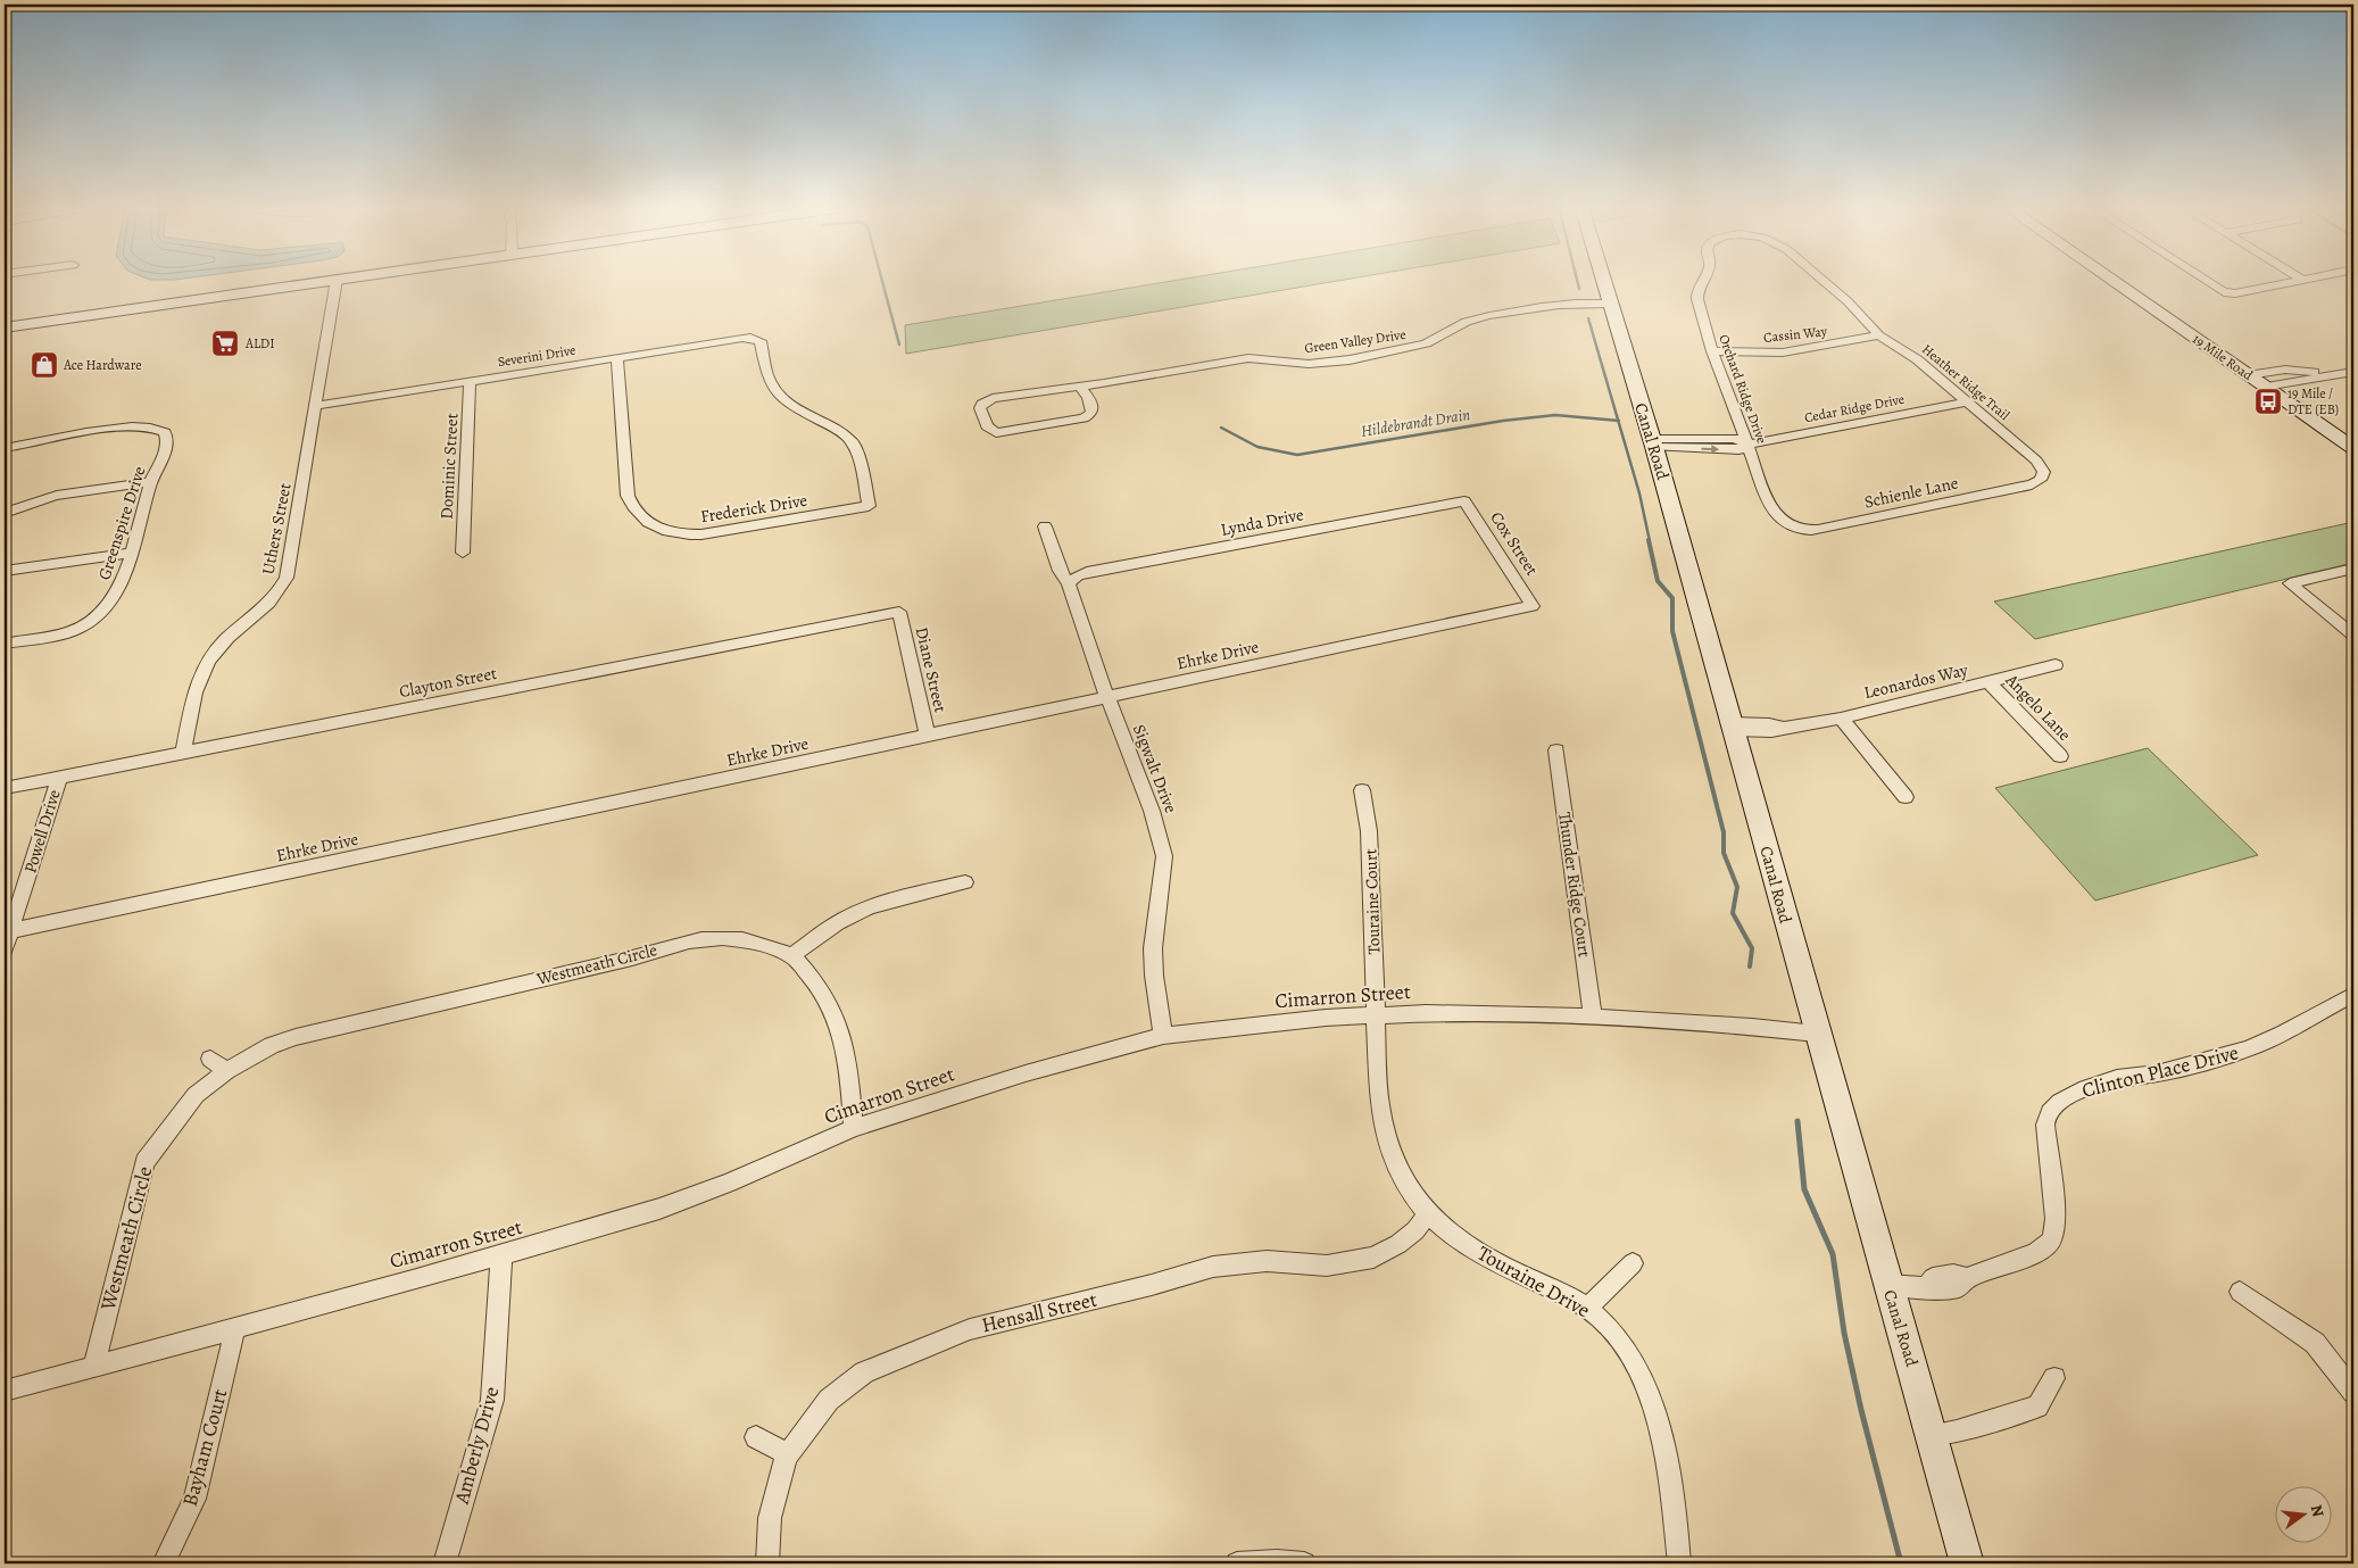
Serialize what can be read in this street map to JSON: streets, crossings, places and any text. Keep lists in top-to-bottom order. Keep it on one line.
{"streets":{"street":["Cassin Way","Green Valley Drive","Severini Drive","19 Mile Road","Heather Ridge Trail","Orchard Ridge Drive","Cedar Ridge Drive","Canal Road","Dominic Street","Schienle Lane","Frederick Drive","Lynda Drive","Greenspire Drive","Uthers Street","Cox Street","Ehrke Drive","Diane Street","Leonardos Way","Clayton Street","Angelo Lane","Sigwalt Drive","Powell Drive","Thunder Ridge Court","Touraine Court","Westmeath Circle","Cimarron Street","Clinton Place Drive","Touraine Drive","Hensall Street","Amberly Drive","Bayham Court"]},"crossings":[["Cassin Way","Heather Ridge Trail"],["Cassin Way","Orchard Ridge Drive"],["Green Valley Drive","Canal Road"],["Severini Drive","Dominic Street"],["Severini Drive","Frederick Drive"],["Severini Drive","Uthers Street"],["Heather Ridge Trail","Cedar Ridge Drive"],["Heather Ridge Trail","Schienle Lane"],["Orchard Ridge Drive","Cedar Ridge Drive"],["Orchard Ridge Drive","Schienle Lane"],["Cedar Ridge Drive","Canal Road"],["Canal Road","Leonardos Way"],["Canal Road","Cimarron Street"],["Canal Road","Clinton Place Drive"],["Lynda Drive","Cox Street"],["Lynda Drive","Sigwalt Drive"],["Uthers Street","Clayton Street"],["Cox Street","Ehrke Drive"],["Ehrke Drive","Diane Street"],["Ehrke Drive","Sigwalt Drive"],["Ehrke Drive","Powell Drive"],["Diane Street","Clayton Street"],["Leonardos Way","Angelo Lane"],["Clayton Street","Powell Drive"],["Sigwalt Drive","Cimarron Street"],["Thunder Ridge Court","Cimarron Street"],["Touraine Court","Cimarron Street"],["Touraine Court","Touraine Drive"],["Westmeath Circle","Cimarron Street"],["Cimarron Street","Touraine Drive"],["Cimarron Street","Amberly Drive"],["Cimarron Street","Bayham Court"],["Touraine Drive","Hensall Street"]],"water":["Hildebrandt Drain"],"places":{"supermarket":["ALDI"],"shop":["Ace Hardware"],"bus stop":["19 Mile / DTE (EB)"]},"north":"right"}
